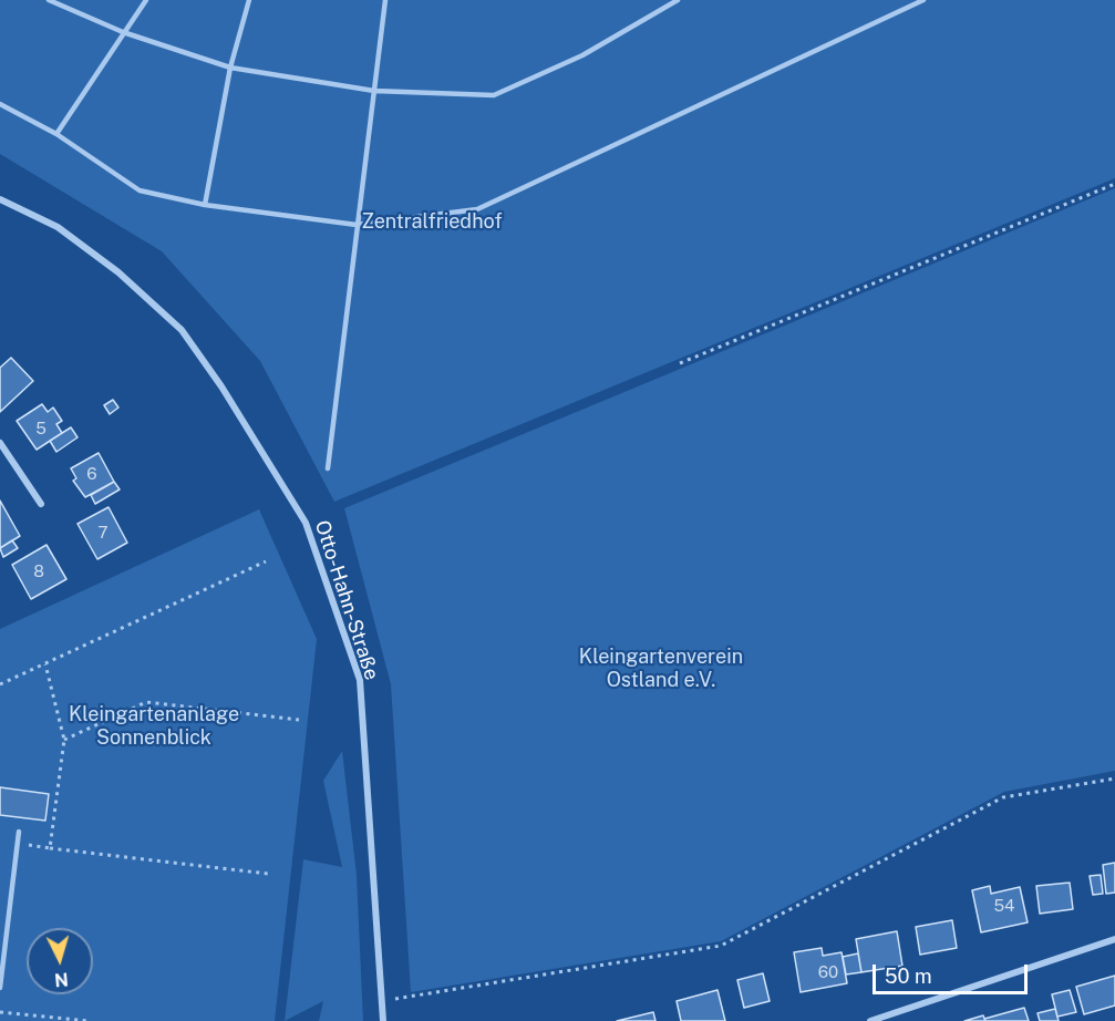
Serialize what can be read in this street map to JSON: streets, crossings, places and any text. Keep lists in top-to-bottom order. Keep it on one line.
{"streets":{"street":["Otto-Hahn-Straße"]},"parks":["Zentralfriedhof","Kleingartenverein Ostland e.V.","Kleingartenanlage Sonnenblick"],"house_numbers":["5","6","7","8","54","60"],"scale_bar":"50 m","north":"bottom"}
